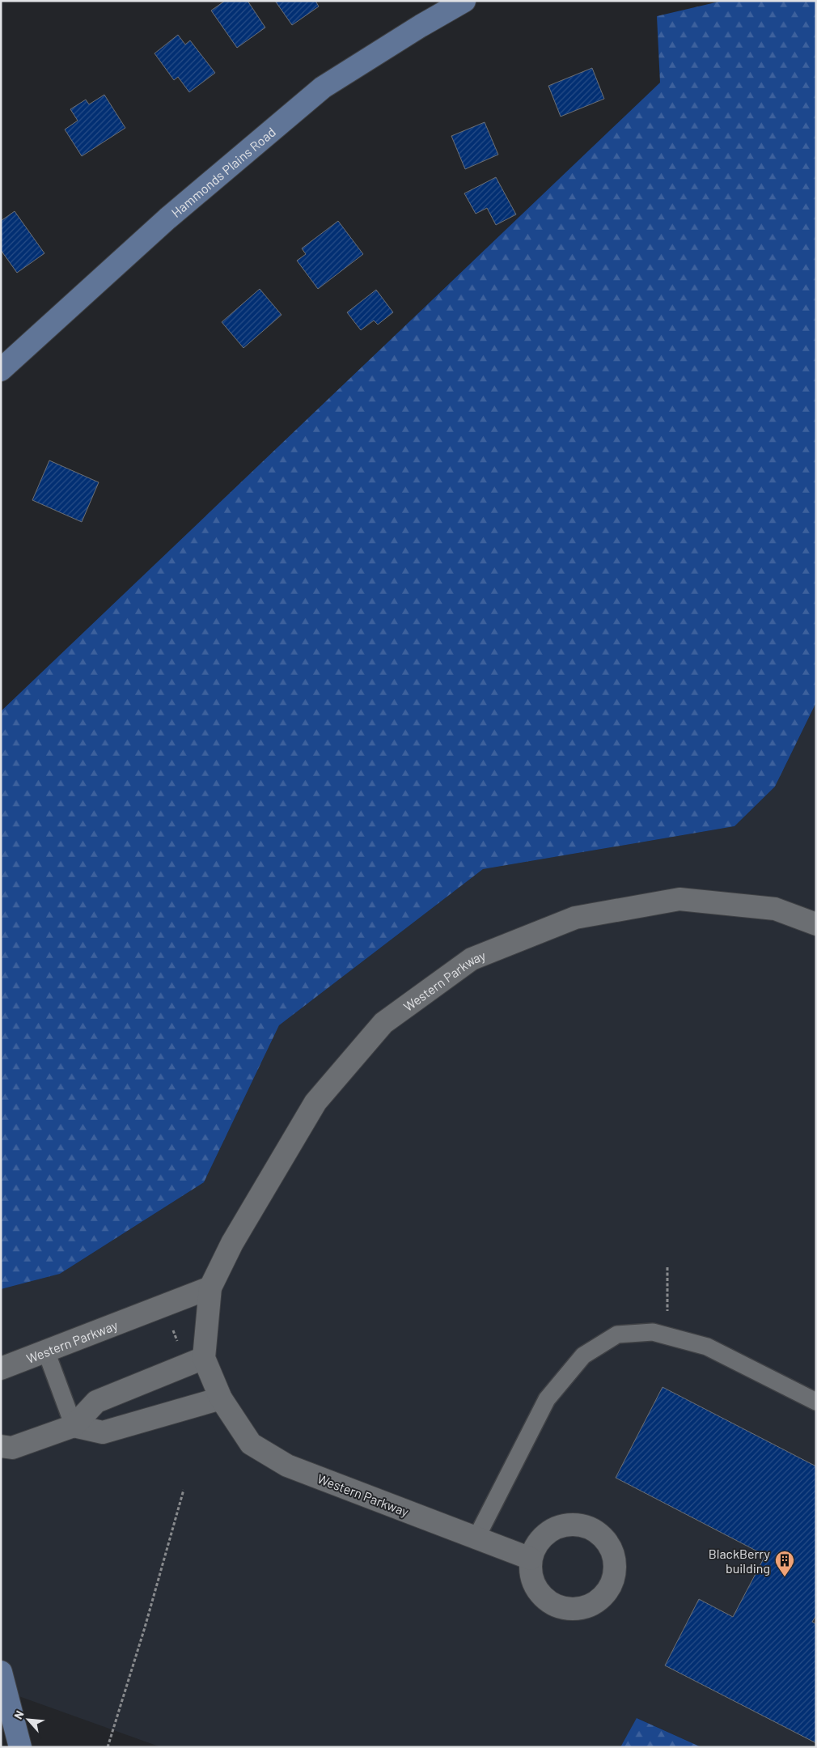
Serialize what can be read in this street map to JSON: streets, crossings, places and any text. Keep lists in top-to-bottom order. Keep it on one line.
{"streets":{"main road":["Hammonds Plains Road"],"street":["Western Parkway"]},"places":{"building":["BlackBerry building"]},"north":"top left"}
